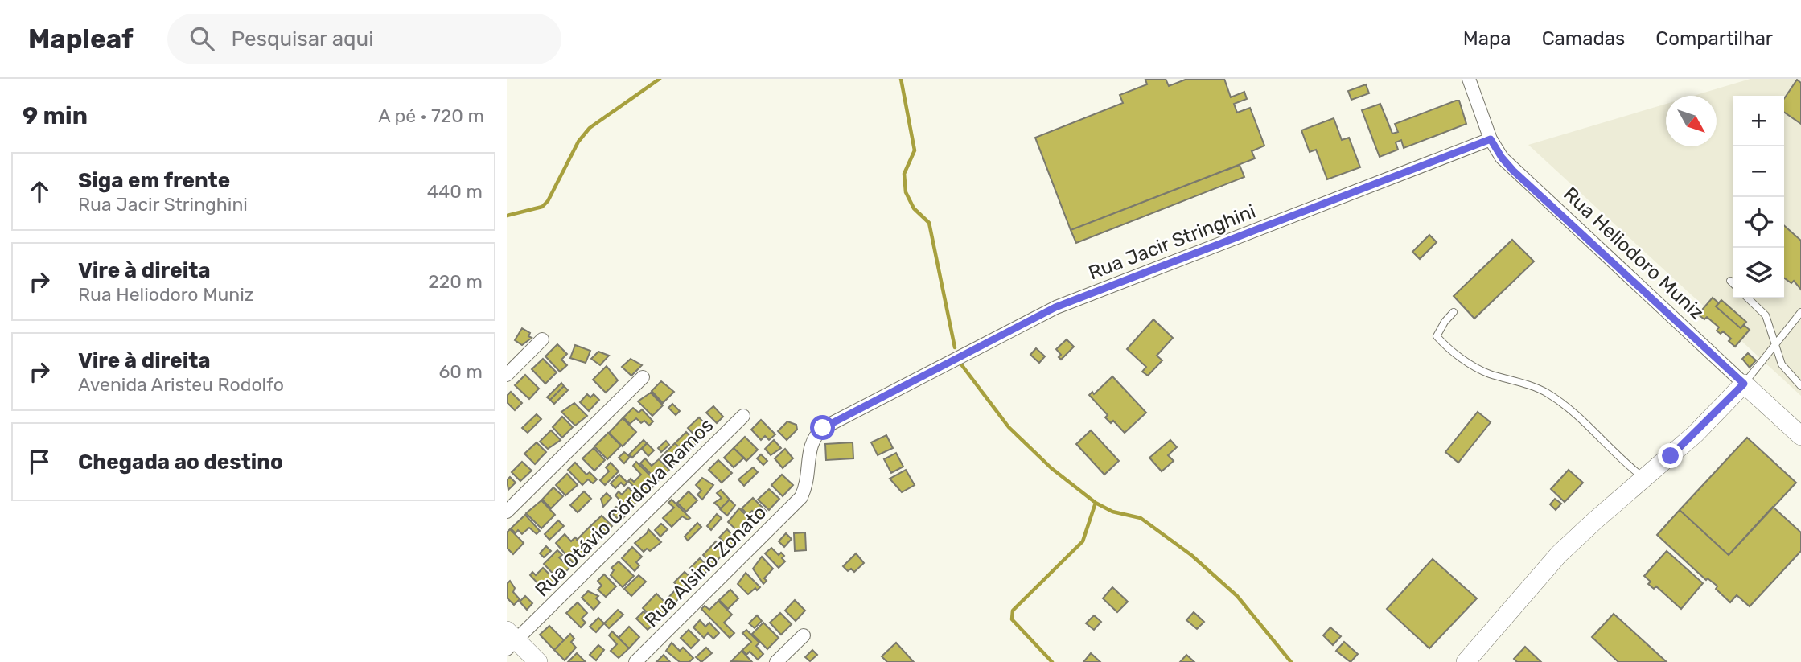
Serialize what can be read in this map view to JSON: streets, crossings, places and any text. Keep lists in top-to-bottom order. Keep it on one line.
{"streets":{"street":["Rua Jacir Stringhini","Rua Heliodoro Muniz","Rua Otávio Córdova Ramos","Rua Alsino Zonato"]},"crossings":[["Rua Jacir Stringhini","Rua Heliodoro Muniz"],["Rua Jacir Stringhini","Rua Alsino Zonato"]],"north":"bottom right","page":{"header":"Mapleaf","search":"Pesquisar aqui","nav":["Mapa","Camadas","Compartilhar"],"heading":["9 min","A pé · 720 m"],"map_buttons":["+","−"],"list":[["Siga em frente","Rua Jacir Stringhini","440 m"],["Vire à direita","Rua Heliodoro Muniz","220 m"],["Vire à direita","Avenida Aristeu Rodolfo","60 m"],"Chegada ao destino"]}}
